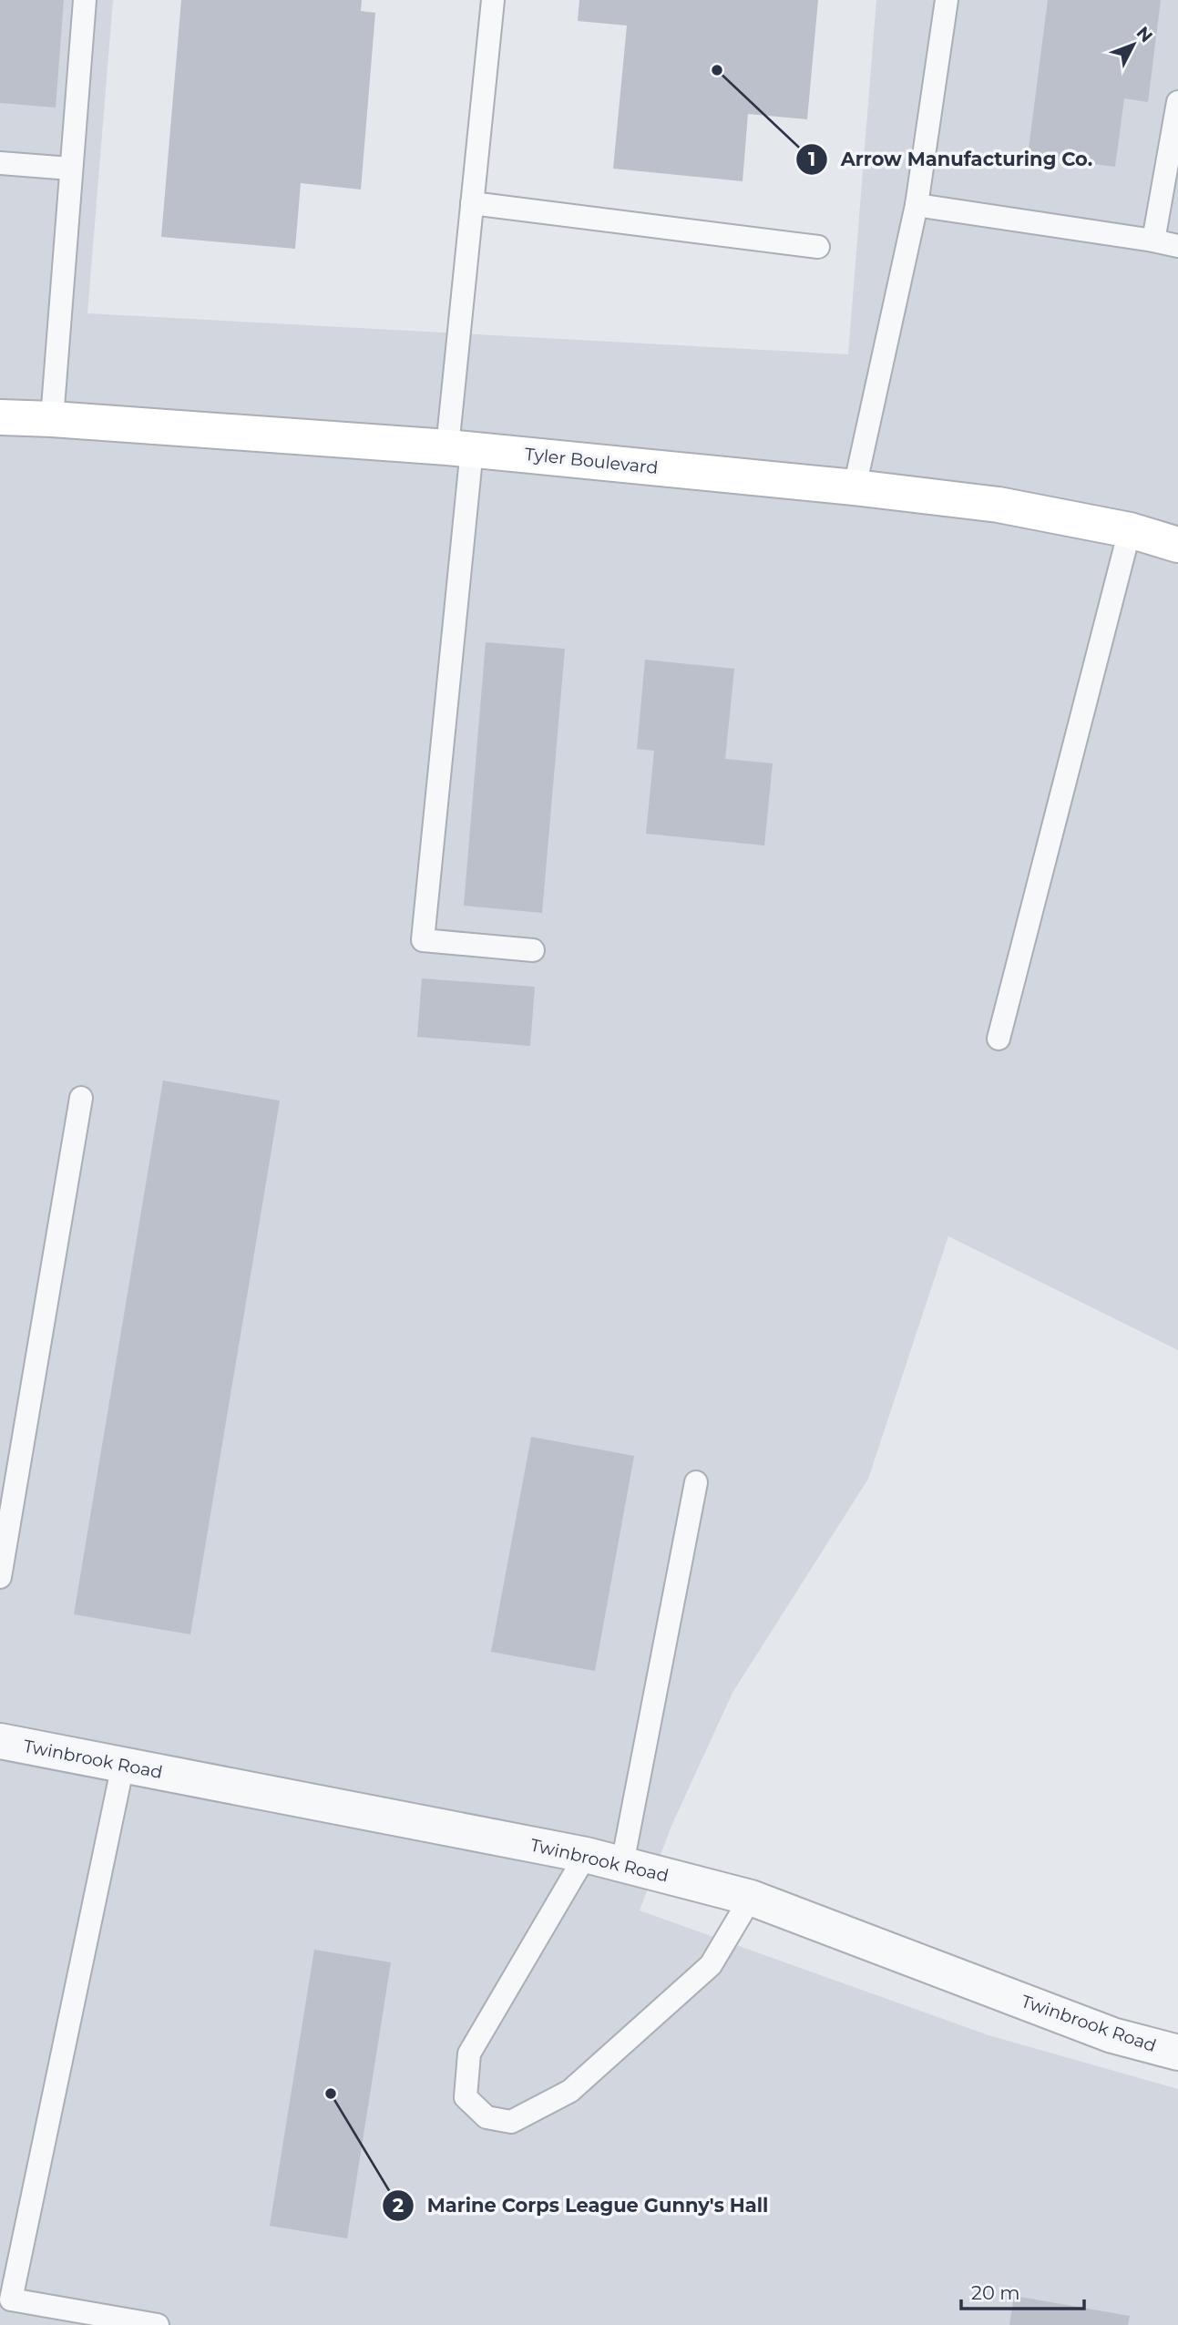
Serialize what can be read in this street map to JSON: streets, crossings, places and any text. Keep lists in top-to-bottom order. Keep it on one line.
{"streets":{"street":["Tyler Boulevard","Twinbrook Road"]},"places":["Arrow Manufacturing Co.","Marine Corps League Gunny's Hall"],"scale_bar":"20 m","north":"top right"}
